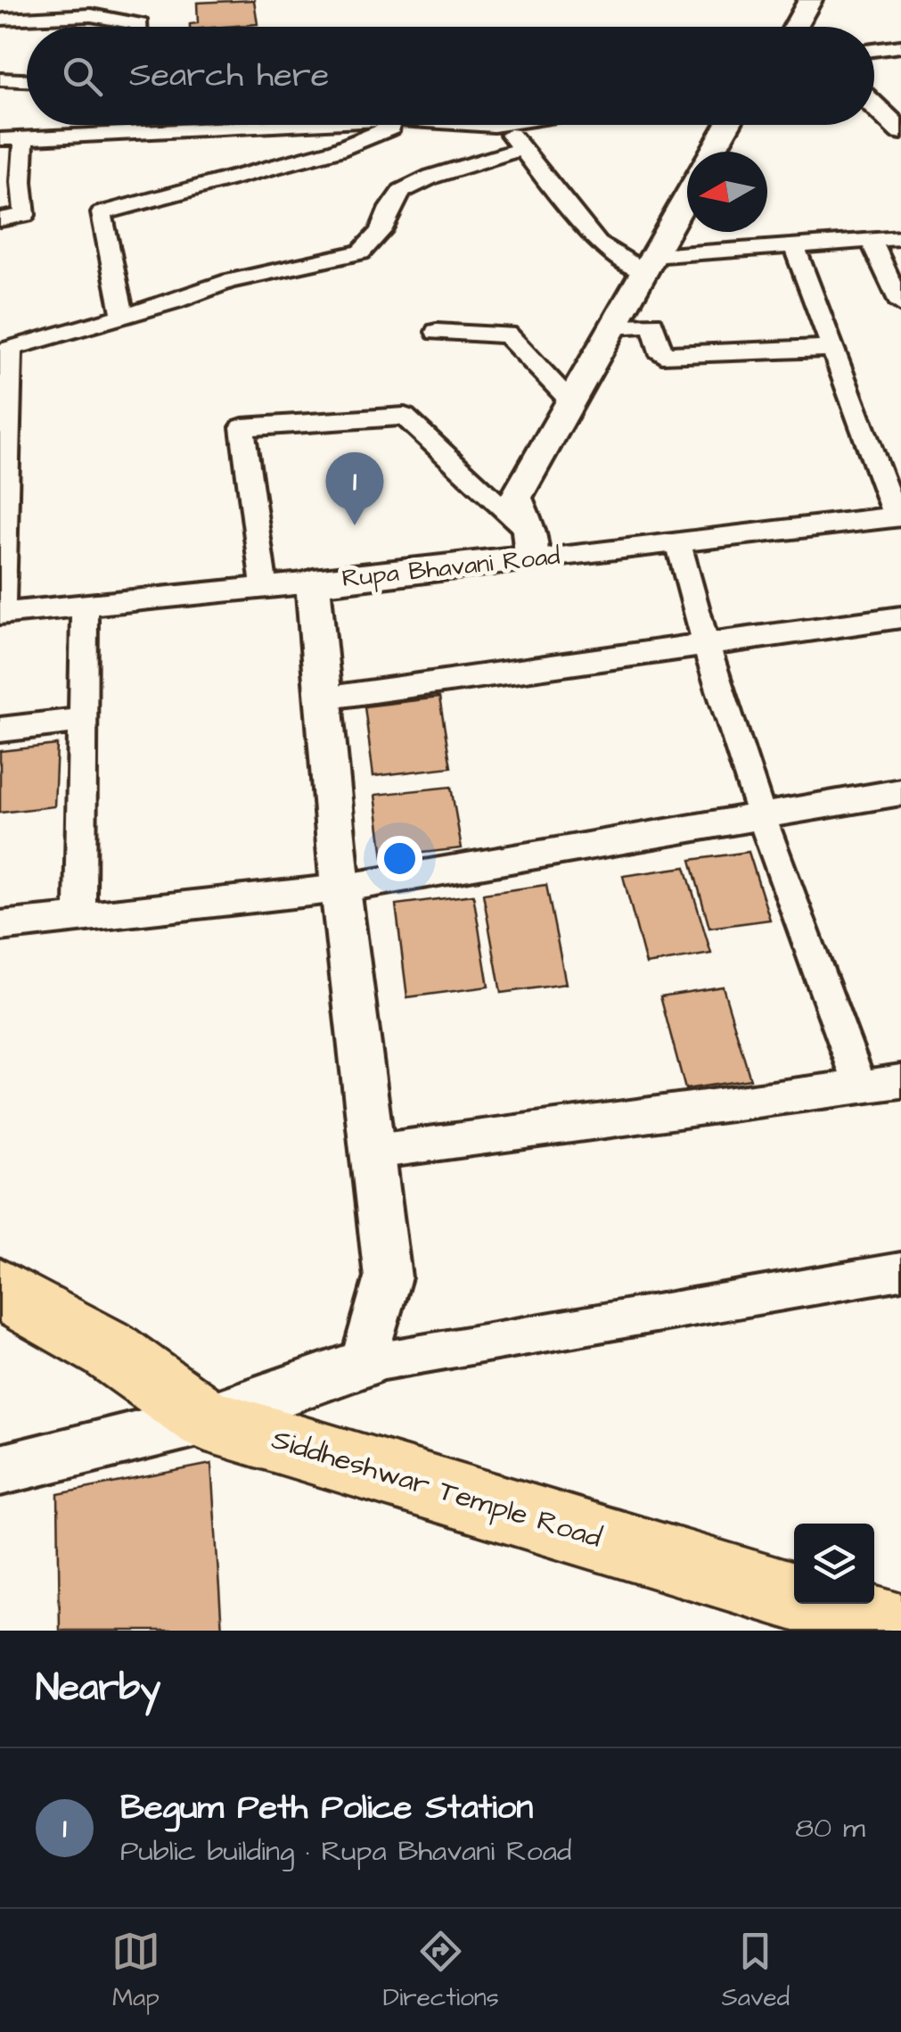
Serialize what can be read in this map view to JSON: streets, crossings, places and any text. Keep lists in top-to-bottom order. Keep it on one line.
{"streets":{"highway":["Siddheshwar Temple Road"],"street":["Rupa Bhavani Road"]},"north":"left","page":{"search":"Search here","pins":"1","heading":"Nearby","list":[{"mark":"1","name":"Begum Peth Police Station","note":"Public building · Rupa Bhavani Road","value":"80 m"}],"nav":["Map","Directions","Saved"]}}
